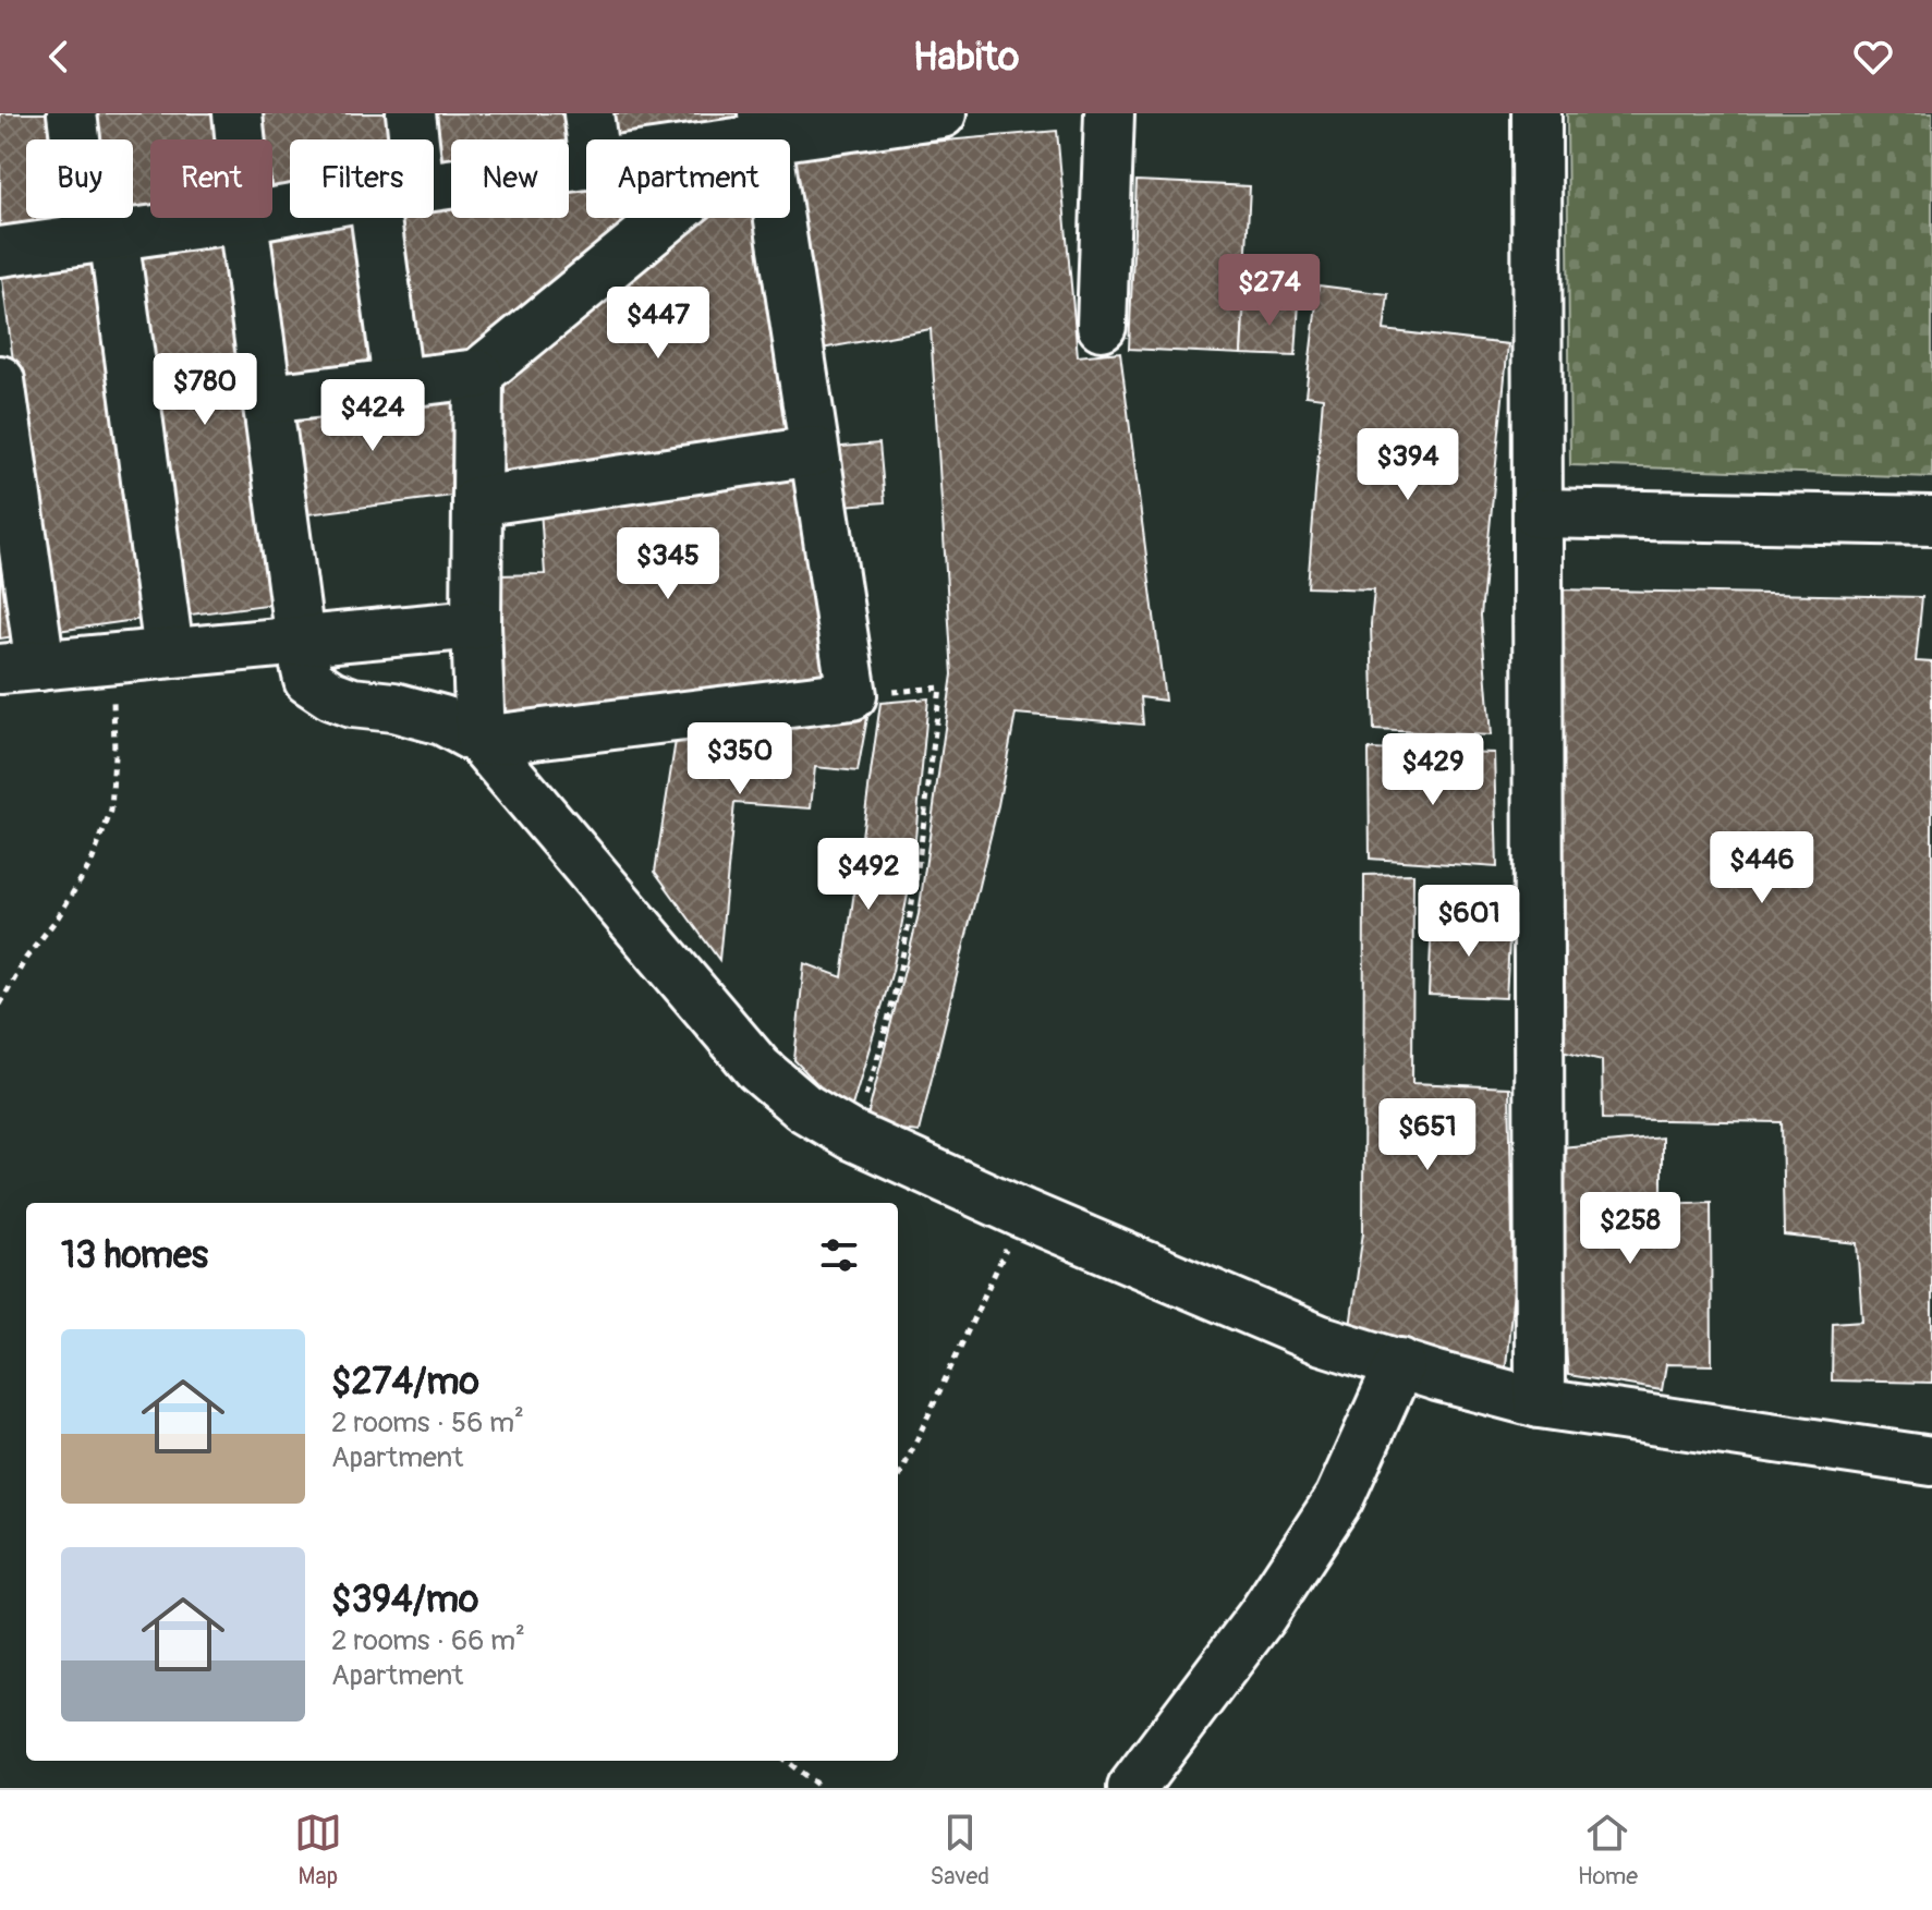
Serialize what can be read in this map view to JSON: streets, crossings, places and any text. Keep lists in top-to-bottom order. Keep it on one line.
{"page":{"header":"Habito","chip":["Buy","Rent","Filters","New","Apartment"],"price":["$274","$447","$780","$424","$394","$345","$350","$429","$446","$492","$601","$651","$258"],"heading":"13 homes","list":[{"name":"$274/mo","note":"2 rooms · 56 m² · Apartment"},{"name":"$394/mo","note":"2 rooms · 66 m² · Apartment"}],"tabs":["Map","Saved","Home"]}}
